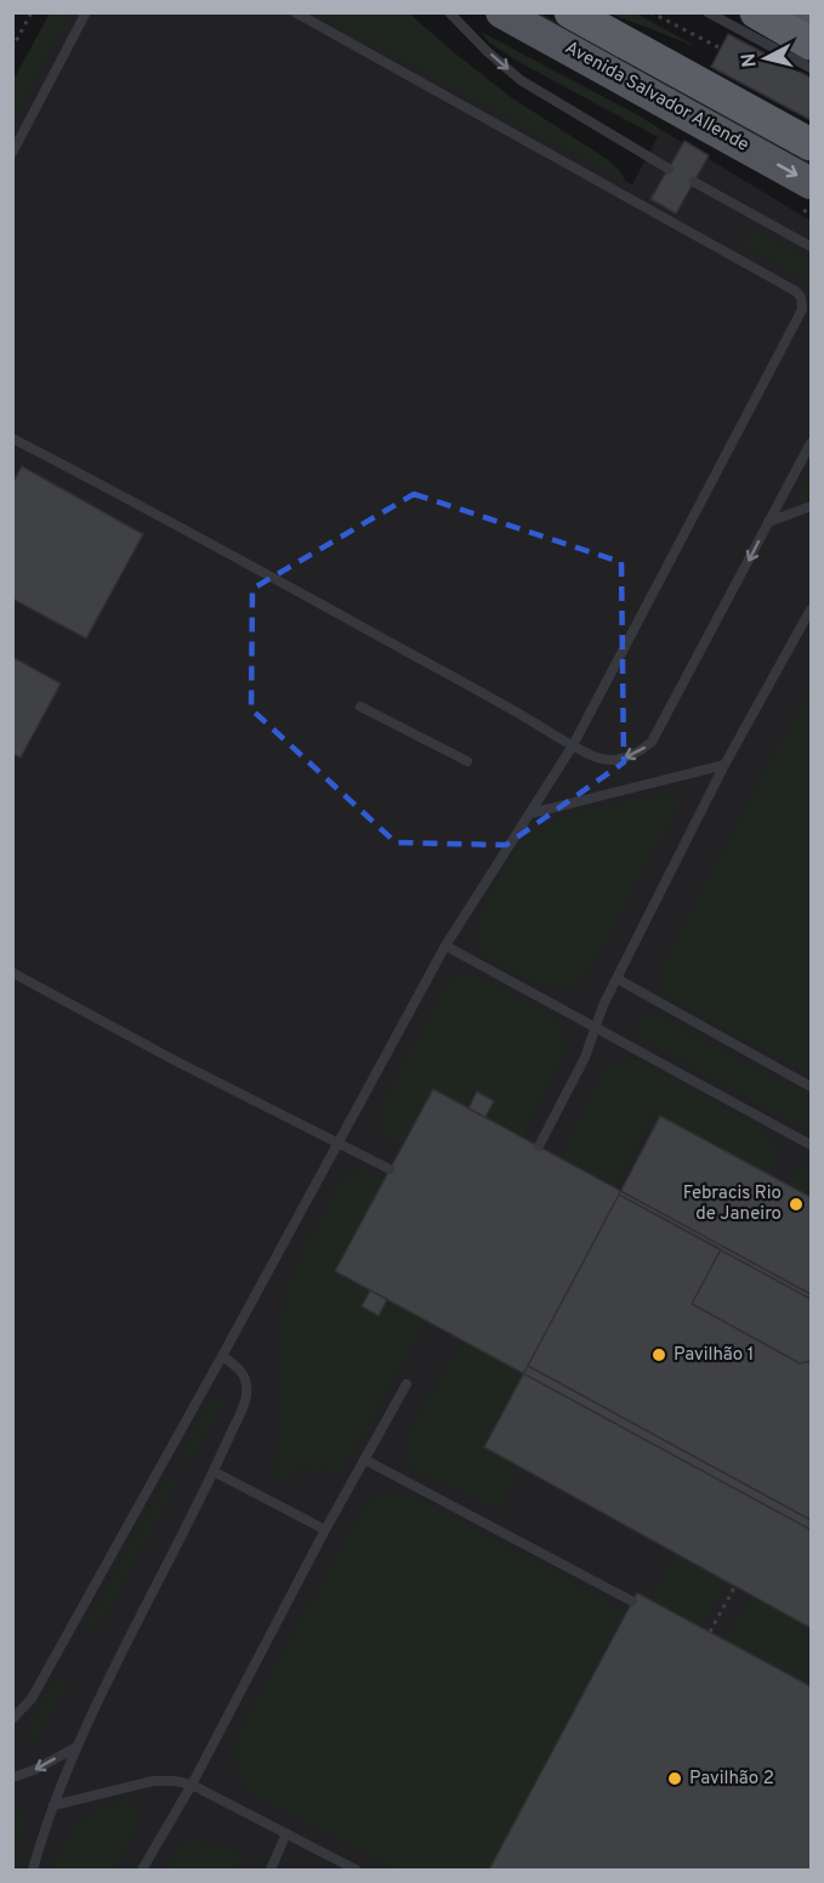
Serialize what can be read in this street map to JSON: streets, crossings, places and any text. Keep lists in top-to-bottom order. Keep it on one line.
{"streets":{"highway":["Avenida Salvador Allende"]},"one_way":["Avenida Salvador Allende"],"places":["Febracis Rio de Janeiro","Pavilhão 1","Pavilhão 2"],"north":"left"}
